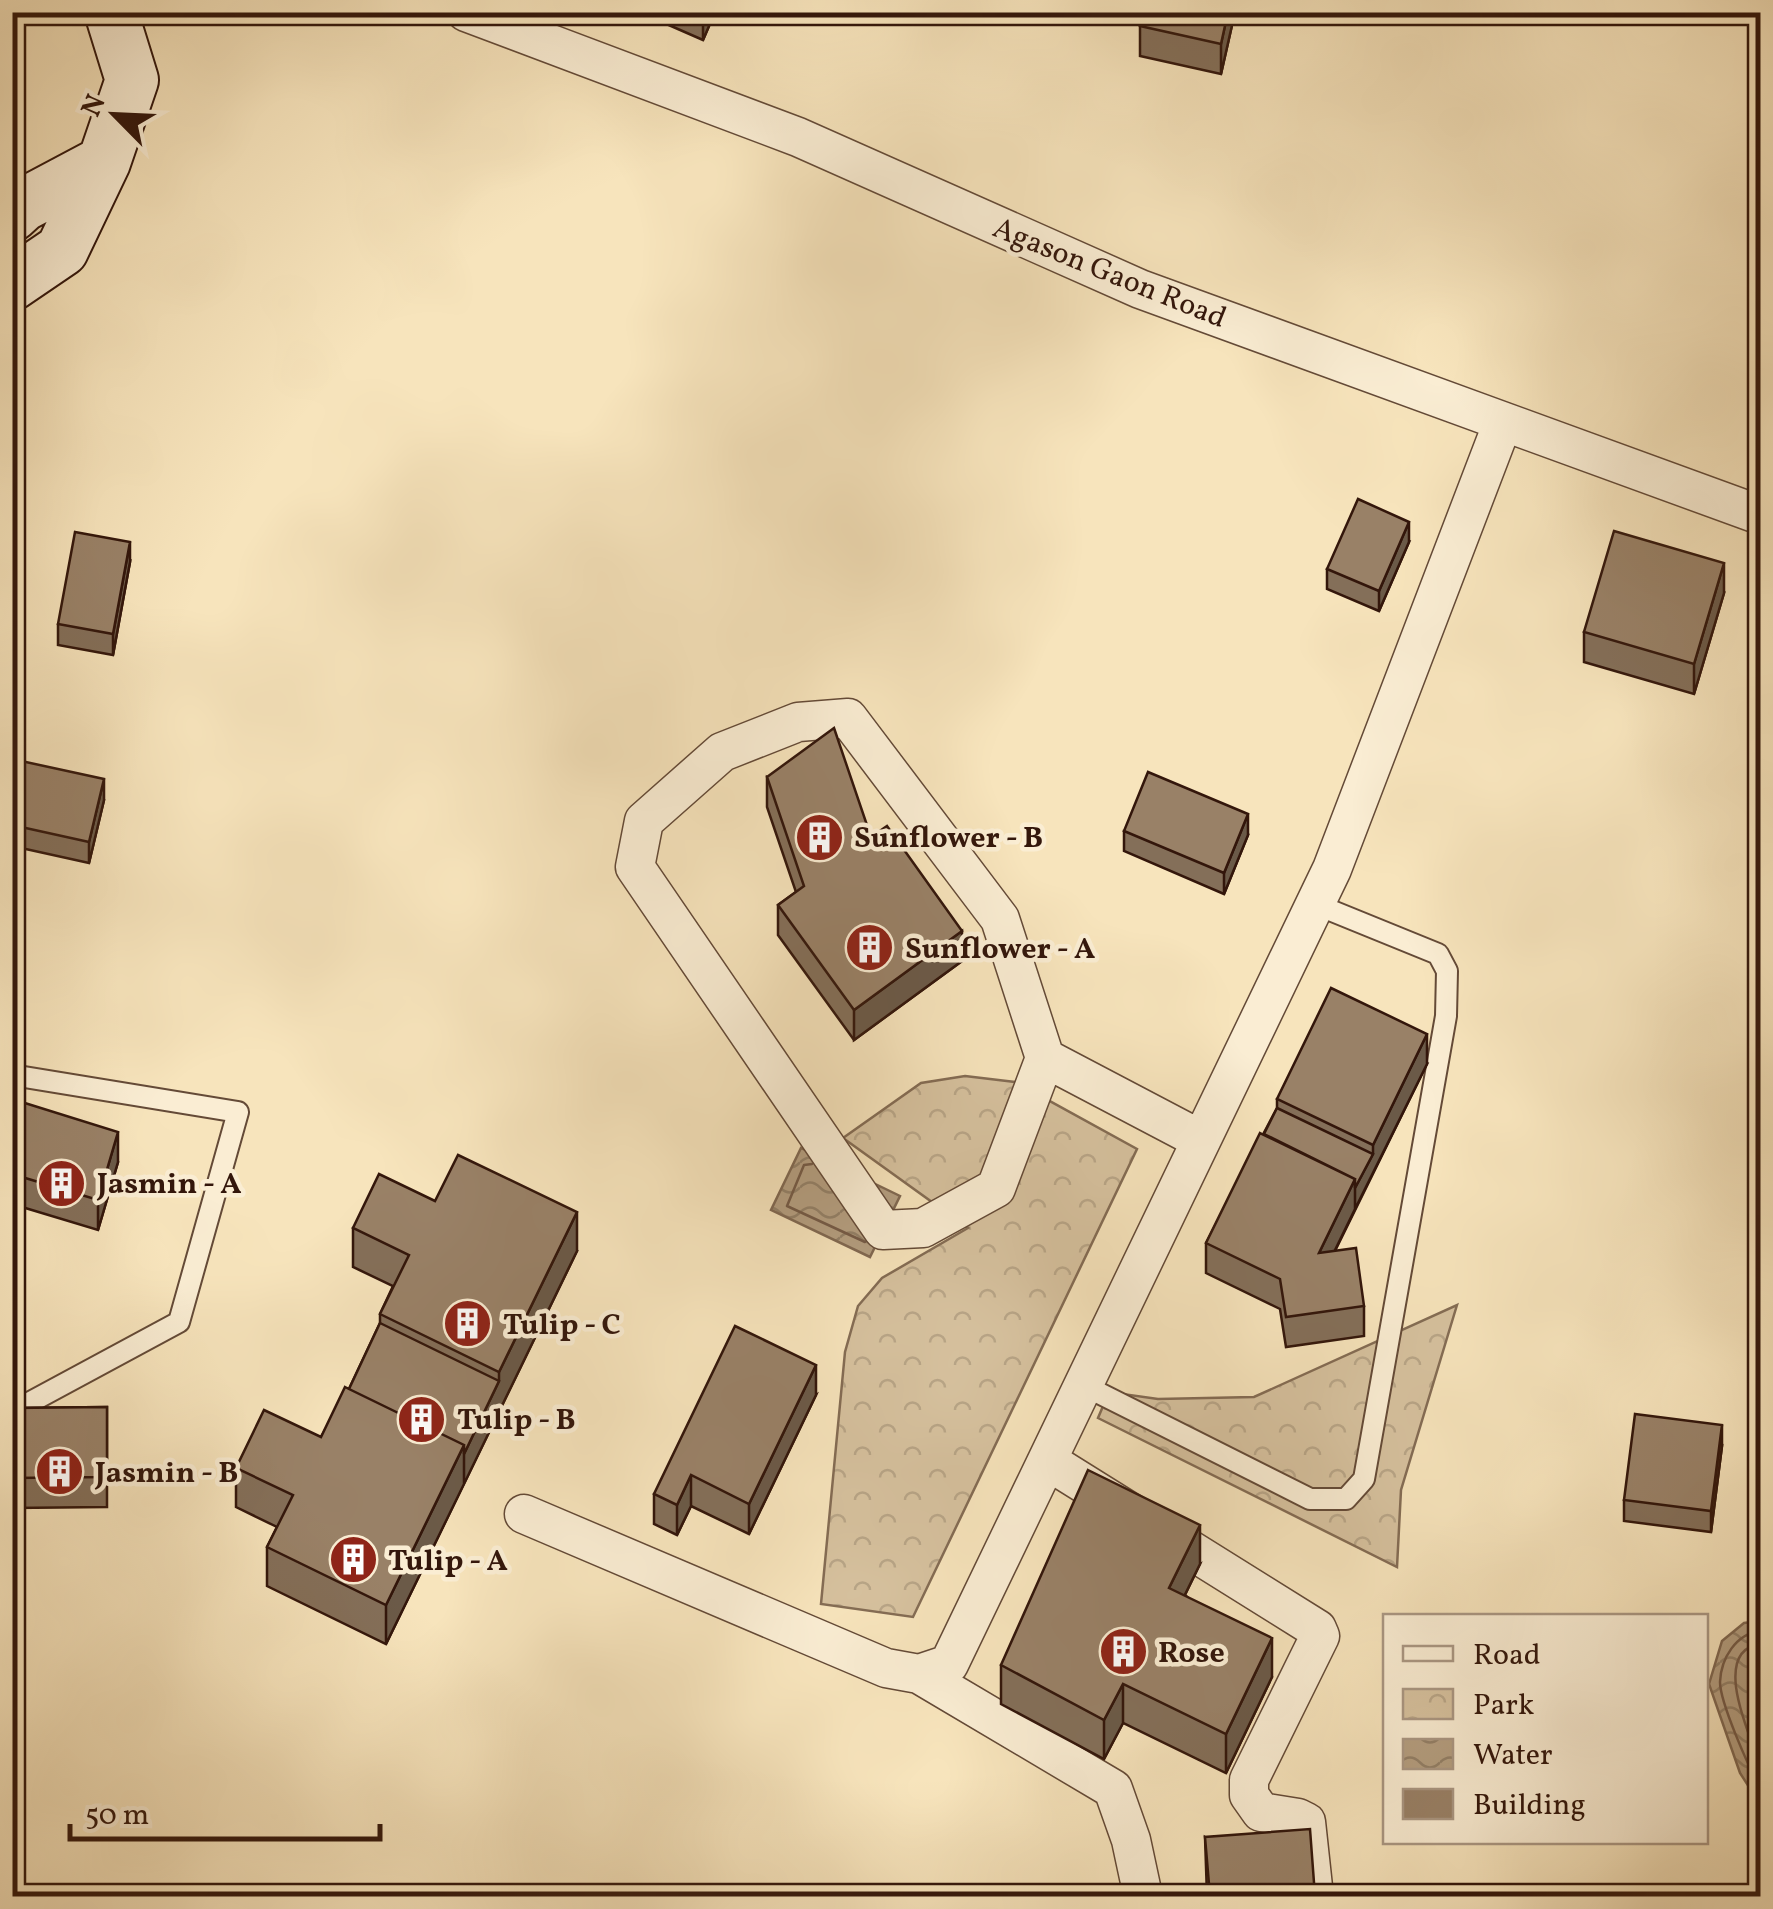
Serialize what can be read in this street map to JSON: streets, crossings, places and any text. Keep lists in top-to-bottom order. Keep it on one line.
{"streets":{"street":["Agason Gaon Road"]},"places":{"building":["Sunflower - B","Sunflower - A","Jasmin - A","Tulip - C","Tulip - B","Jasmin - B","Tulip - A","Rose"]},"legend":["Road","Park","Water","Building"],"scale_bar":"50 m","north":"top left"}
